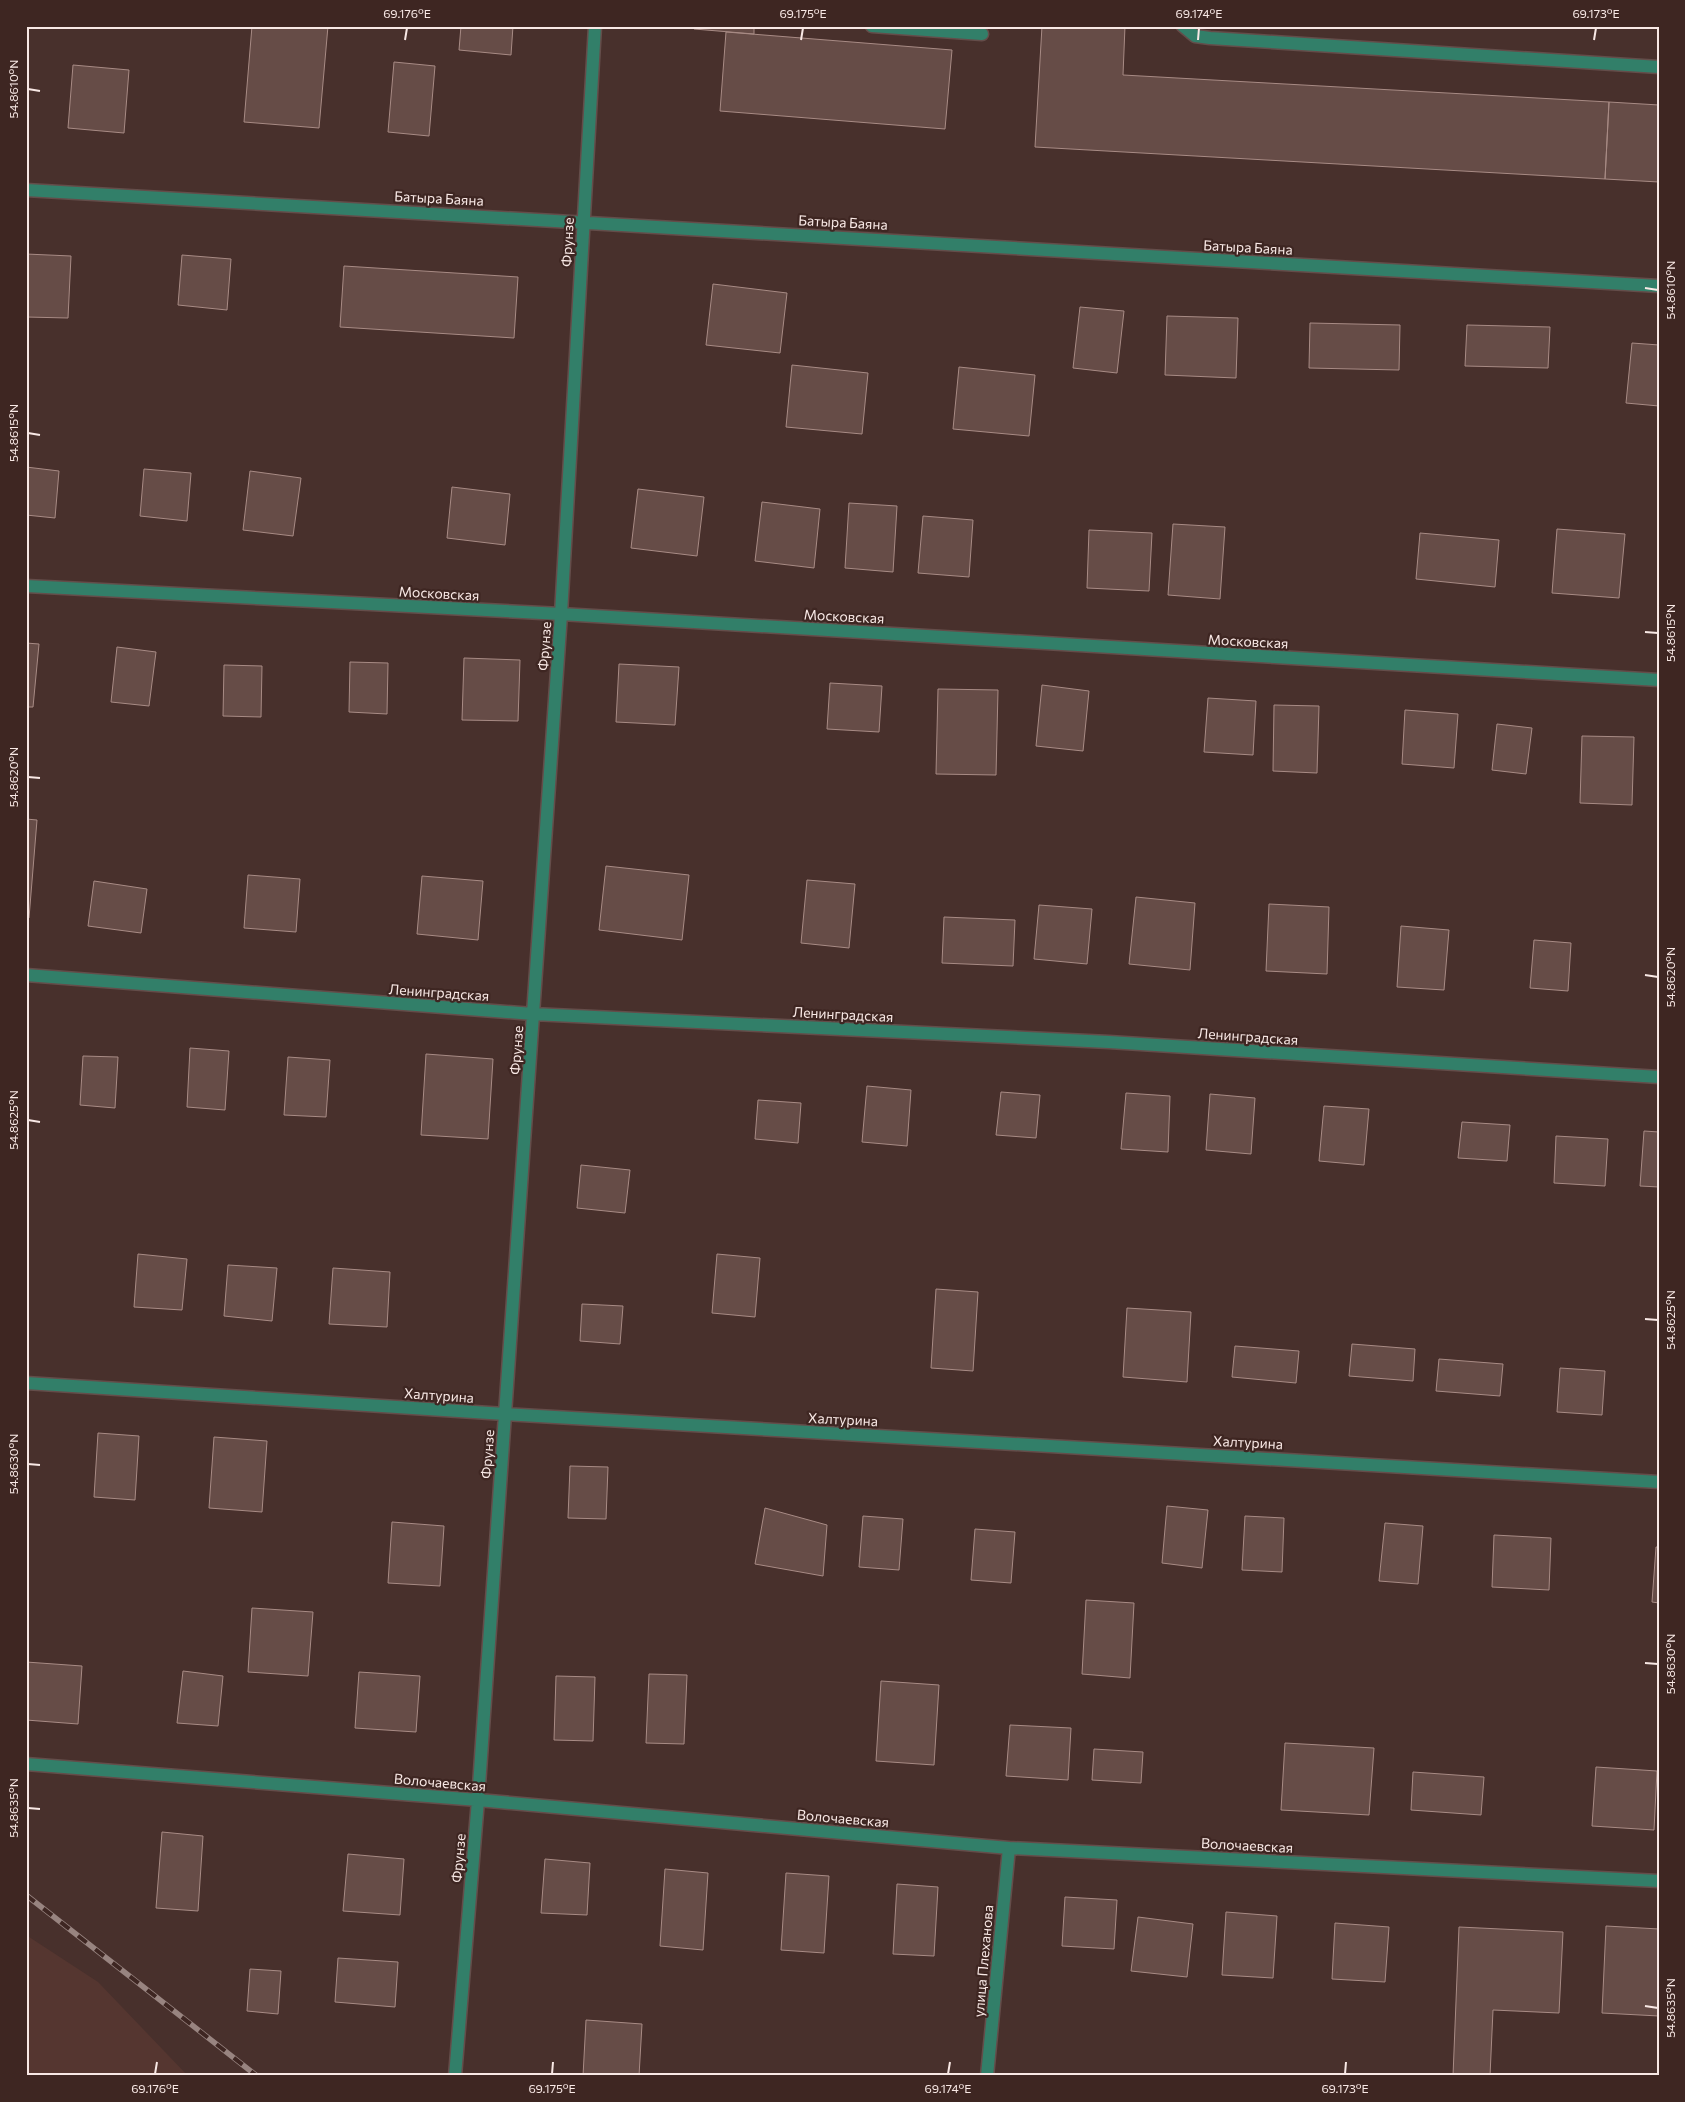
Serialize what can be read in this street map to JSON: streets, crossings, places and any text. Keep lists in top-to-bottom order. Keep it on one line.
{"streets":{"street":["Батыра Баяна","Фрунзе","Московская","Ленинградская","Халтурина","Волочаевская","улица Плеханова"]},"crossings":[["Батыра Баяна","Фрунзе"],["Фрунзе","Московская"],["Фрунзе","Ленинградская"],["Фрунзе","Халтурина"],["Фрунзе","Волочаевская"],["Волочаевская","улица Плеханова"]],"coordinates":["69.176°E","69.175°E","69.174°E","69.173°E","54.8610°N","54.8615°N","54.8620°N","54.8625°N","54.8630°N","54.8635°N"]}
